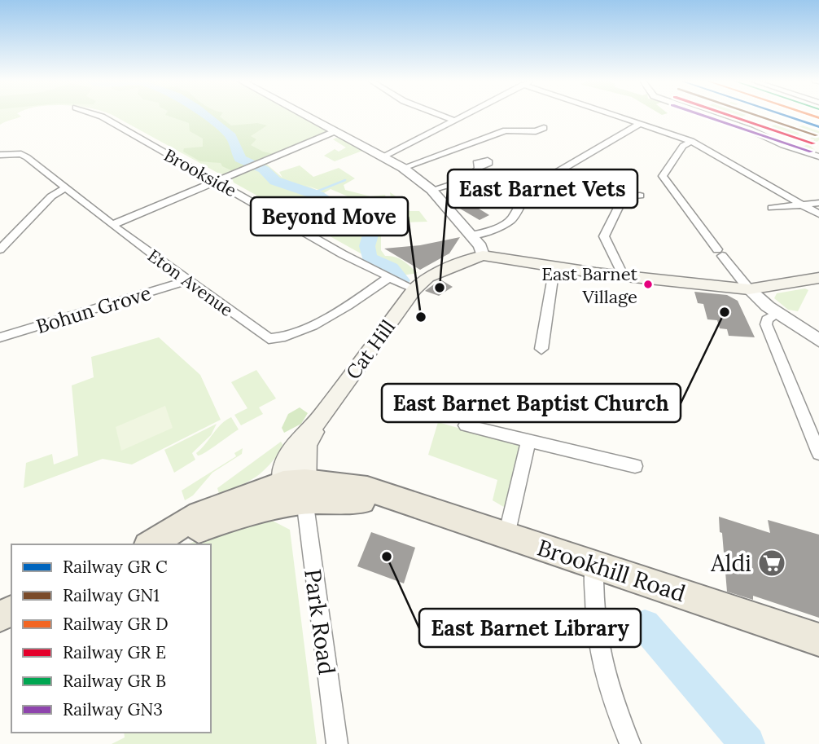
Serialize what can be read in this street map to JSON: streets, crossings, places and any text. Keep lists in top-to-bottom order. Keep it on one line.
{"streets":{"main road":["Cat Hill","Brookhill Road"],"street":["Brookside","Eton Avenue","Bohun Grove","Park Road"]},"crossings":[["Brookside","Eton Avenue"],["Brookside","Cat Hill"],["Eton Avenue","Bohun Grove"],["Eton Avenue","Cat Hill"],["Cat Hill","Brookhill Road"],["Cat Hill","Park Road"],["Brookhill Road","Park Road"]],"places":{"other":["East Barnet Village","East Barnet Vets","East Barnet Baptist Church","Beyond Move","East Barnet Library"],"supermarket":["Aldi"]},"lines":["rail line GN1","rail line GN3"],"legend":["Railway GR C","Railway GN1","Railway GR D","Railway GR E","Railway GR B","Railway GN3"]}
